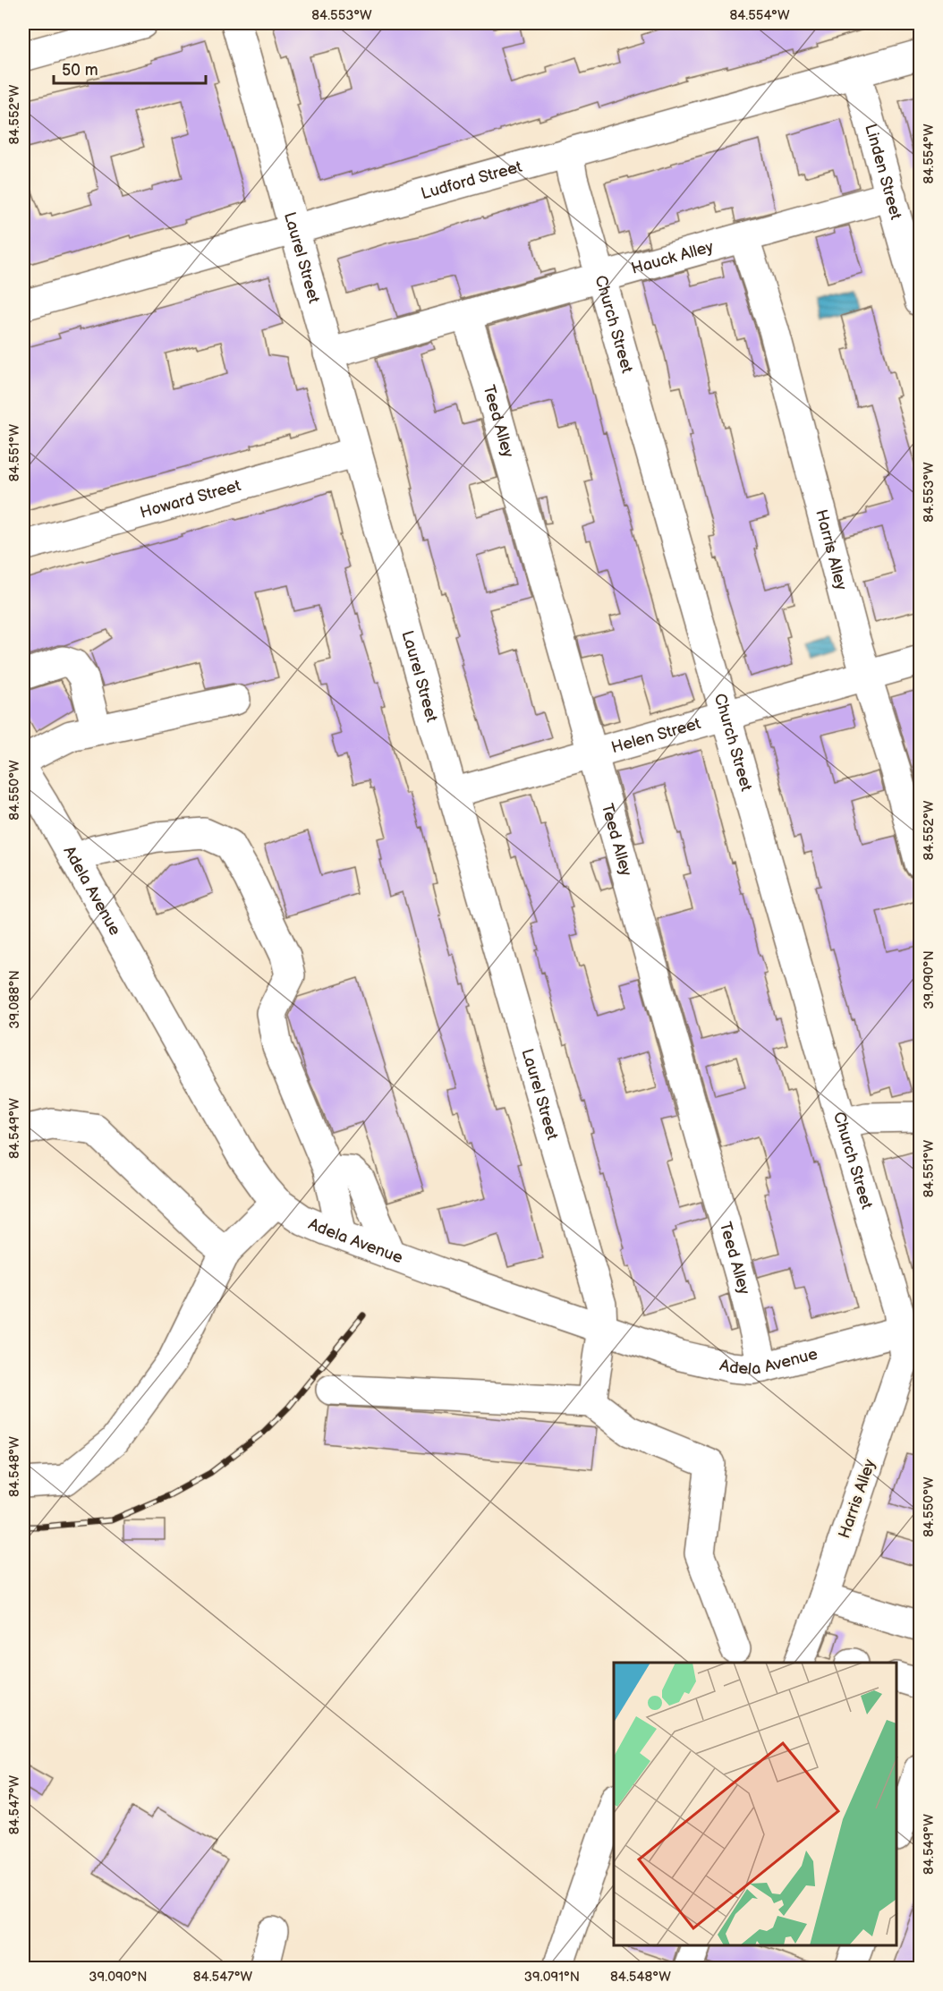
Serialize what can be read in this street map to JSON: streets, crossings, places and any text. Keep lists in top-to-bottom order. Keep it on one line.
{"streets":{"street":["Linden Street","Ludford Street","Laurel Street","Hauck Alley","Church Street","Teed Alley","Howard Street","Harris Alley","Helen Street","Adela Avenue"]},"crossings":[["Linden Street","Ludford Street"],["Linden Street","Hauck Alley"],["Ludford Street","Laurel Street"],["Ludford Street","Church Street"],["Laurel Street","Hauck Alley"],["Laurel Street","Howard Street"],["Laurel Street","Helen Street"],["Laurel Street","Adela Avenue"],["Hauck Alley","Church Street"],["Hauck Alley","Teed Alley"],["Hauck Alley","Harris Alley"],["Church Street","Harris Alley"],["Church Street","Helen Street"],["Church Street","Adela Avenue"],["Teed Alley","Helen Street"],["Teed Alley","Adela Avenue"],["Harris Alley","Helen Street"],["Harris Alley","Adela Avenue"]],"scale_bar":"50 m","coordinates":["84.553°W","84.554°W","84.552°W","84.551°W","84.550°W","39.090°N","39.088°N","84.549°W","84.548°W","84.547°W","39.091°N"]}
